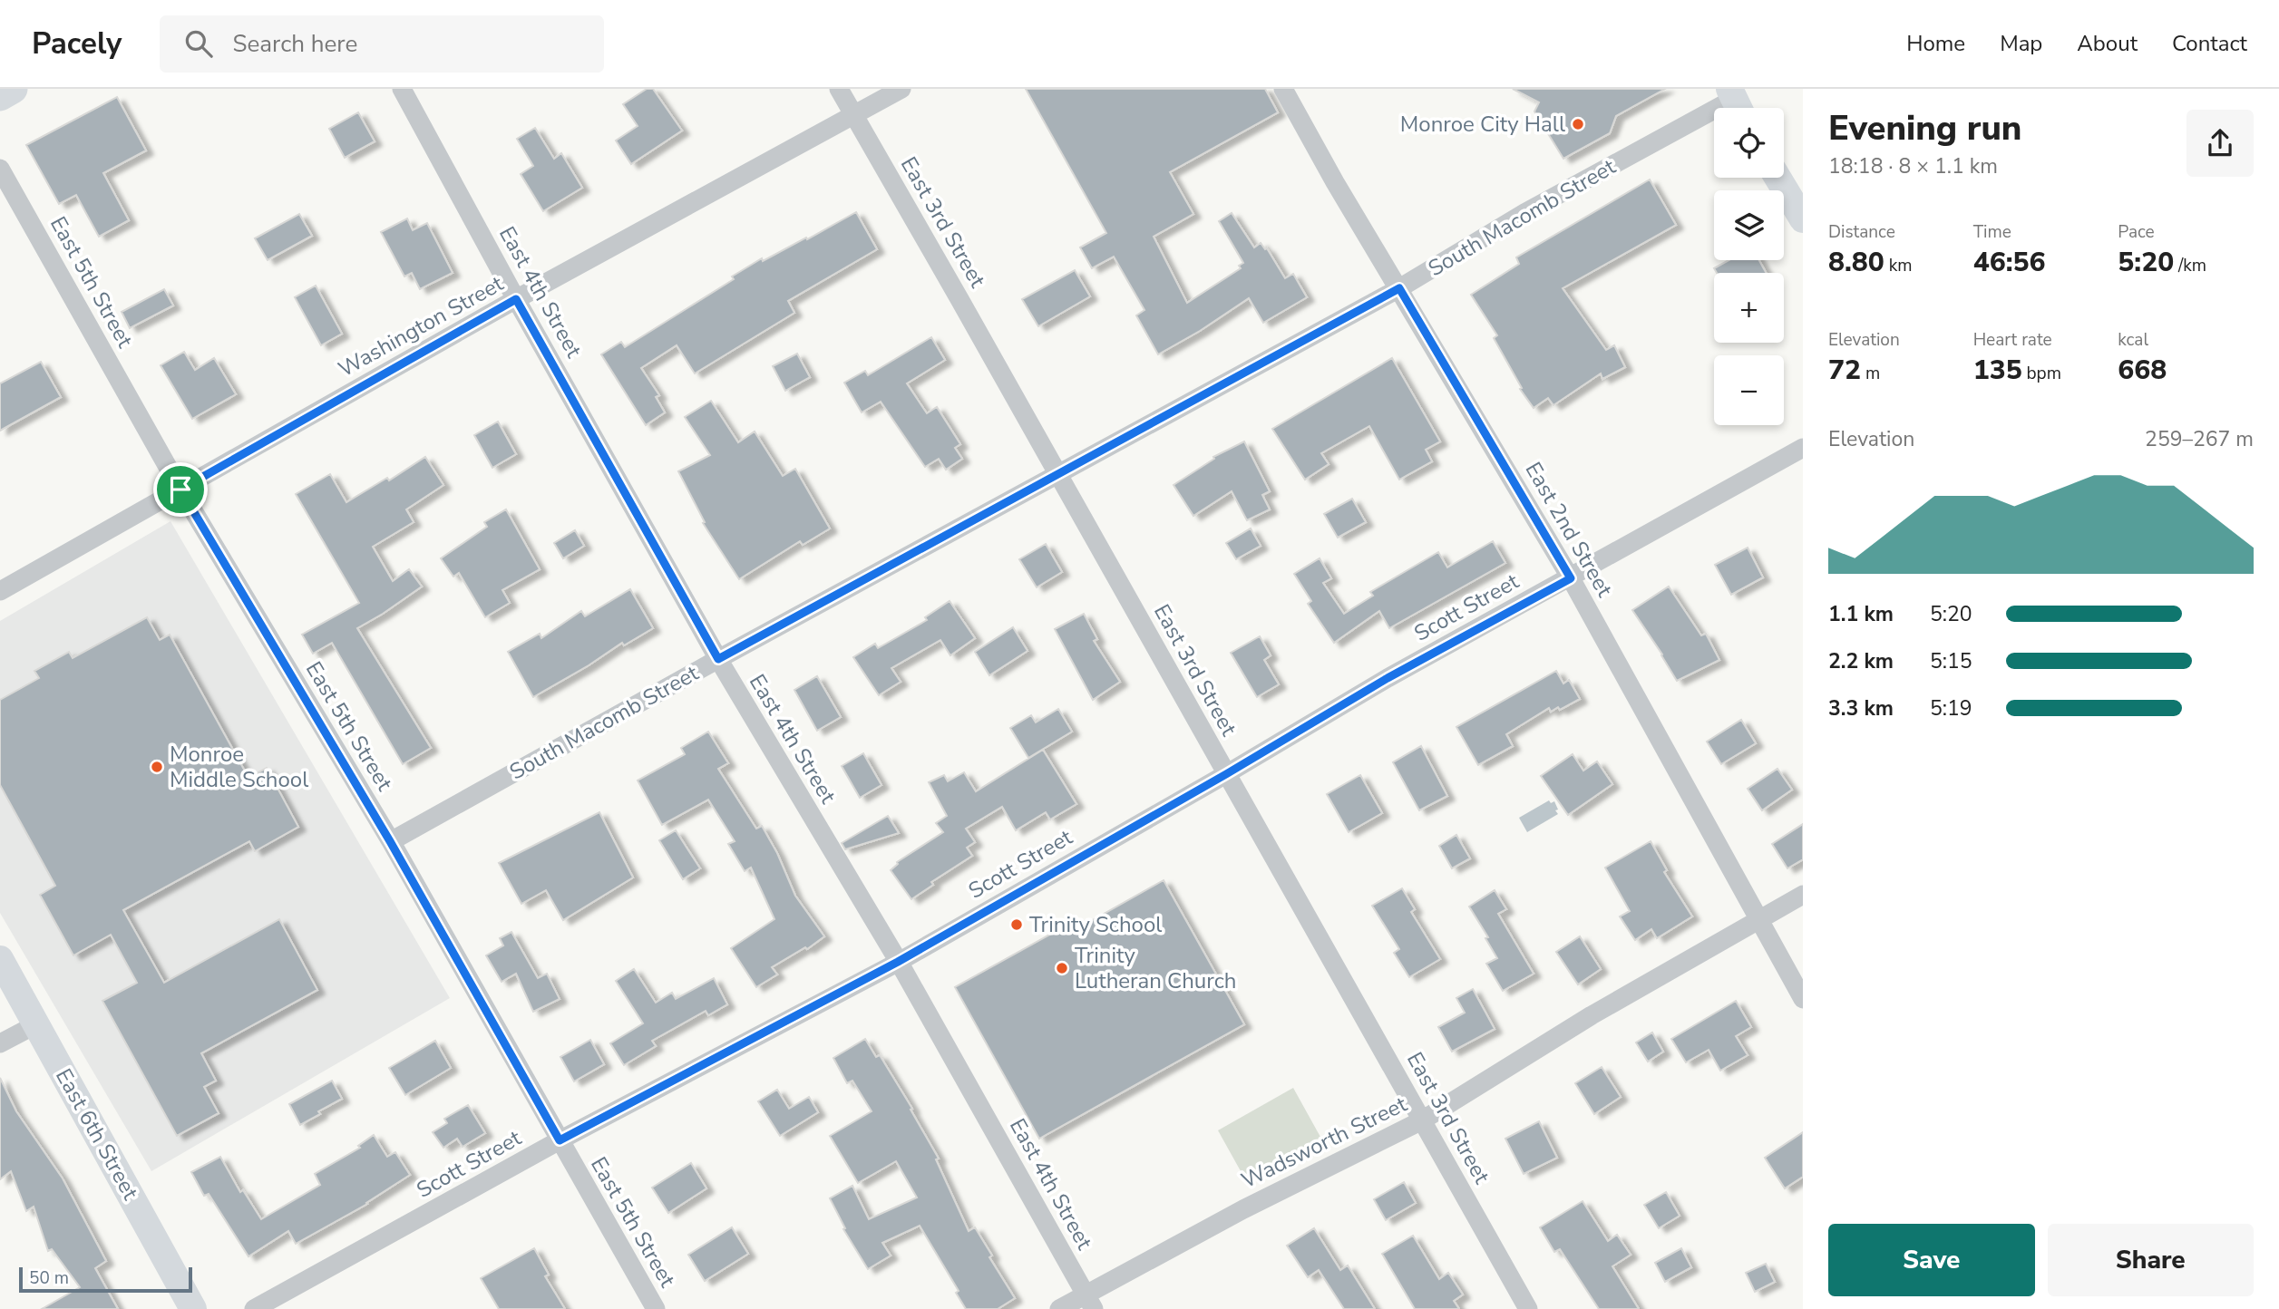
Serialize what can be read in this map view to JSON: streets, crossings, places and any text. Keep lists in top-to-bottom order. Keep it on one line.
{"streets":{"street":["South Macomb Street","East 3rd Street","East 5th Street","East 4th Street","Washington Street","East 2nd Street","Scott Street","East 6th Street","Wadsworth Street"]},"crossings":[["South Macomb Street","East 3rd Street"],["South Macomb Street","East 5th Street"],["South Macomb Street","East 4th Street"],["South Macomb Street","East 2nd Street"],["East 3rd Street","Washington Street"],["East 3rd Street","Scott Street"],["East 3rd Street","Wadsworth Street"],["East 5th Street","Washington Street"],["East 5th Street","Scott Street"],["East 4th Street","Washington Street"],["East 4th Street","Scott Street"],["East 4th Street","Wadsworth Street"],["East 2nd Street","Scott Street"],["East 2nd Street","Wadsworth Street"]],"places":["Monroe City Hall","Monroe Middle School","Trinity School","Trinity Lutheran Church"],"scale_bar":"50 m","page":{"header":"Pacely","search":"Search here","nav":["Home","Map","About","Contact"],"heading":["Evening run","18:18 · 8 × 1.1 km"],"map_buttons":["+","−"],"stats":[["Distance","8.80 km"],["Time","46:56"],["Pace","5:20 /km"],["Elevation","72 m"],["Heart rate","135 bpm"],["kcal","668"]],"chart":["Elevation","259–267 m"],"list":[{"name":"1.1 km","note":"5:20"},{"name":"2.2 km","note":"5:15"},{"name":"3.3 km","note":"5:19"}],"buttons":["Save","Share"],"scale":"50 m"}}
